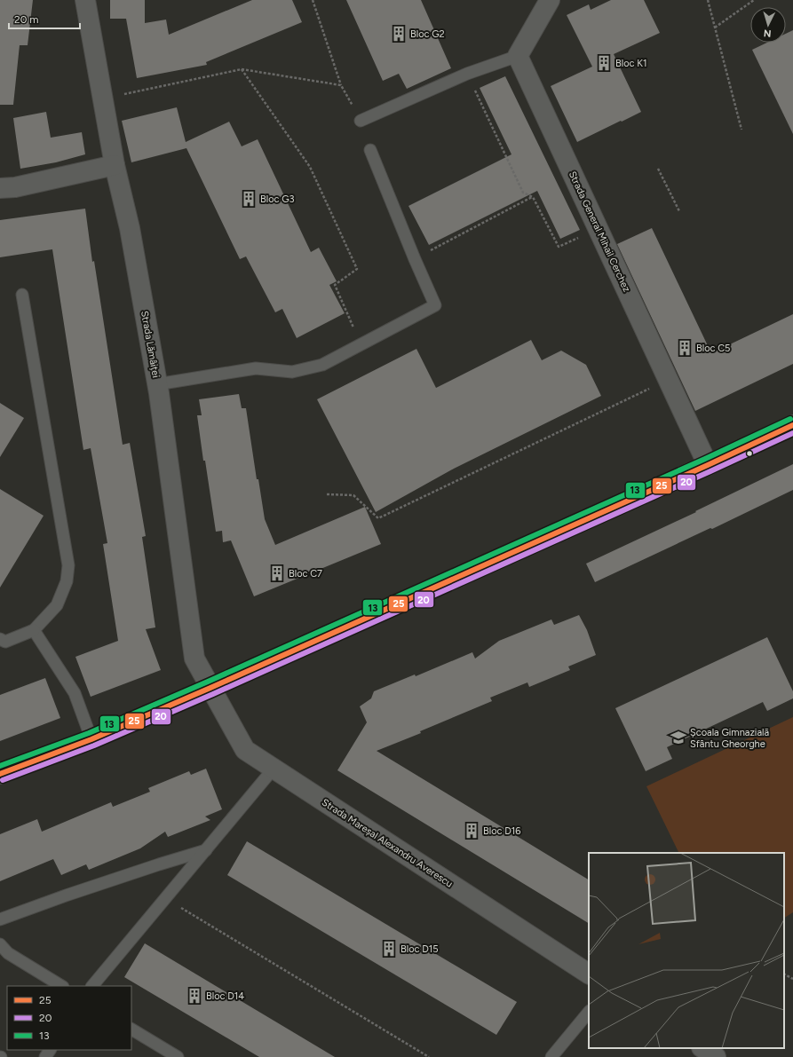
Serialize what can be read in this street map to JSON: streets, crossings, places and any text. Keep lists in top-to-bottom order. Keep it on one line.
{"streets":{"street":["Strada General Mihail Cerchez","Strada Lămâiței","Strada Mareșal Alexandru Averescu"]},"crossings":[["Strada Lămâiței","Strada Mareșal Alexandru Averescu"]],"places":{"building":["Bloc G2","Bloc K1","Bloc G3","Bloc C5","Bloc C7","Bloc D16","Bloc D15","Bloc D14"],"school or university":["Școala Gimnazială Sfântu Gheorghe"]},"lines":["transit line 13","transit line 25","transit line 20"],"legend":["25","20","13"],"scale_bar":"20 m","north":"bottom"}
